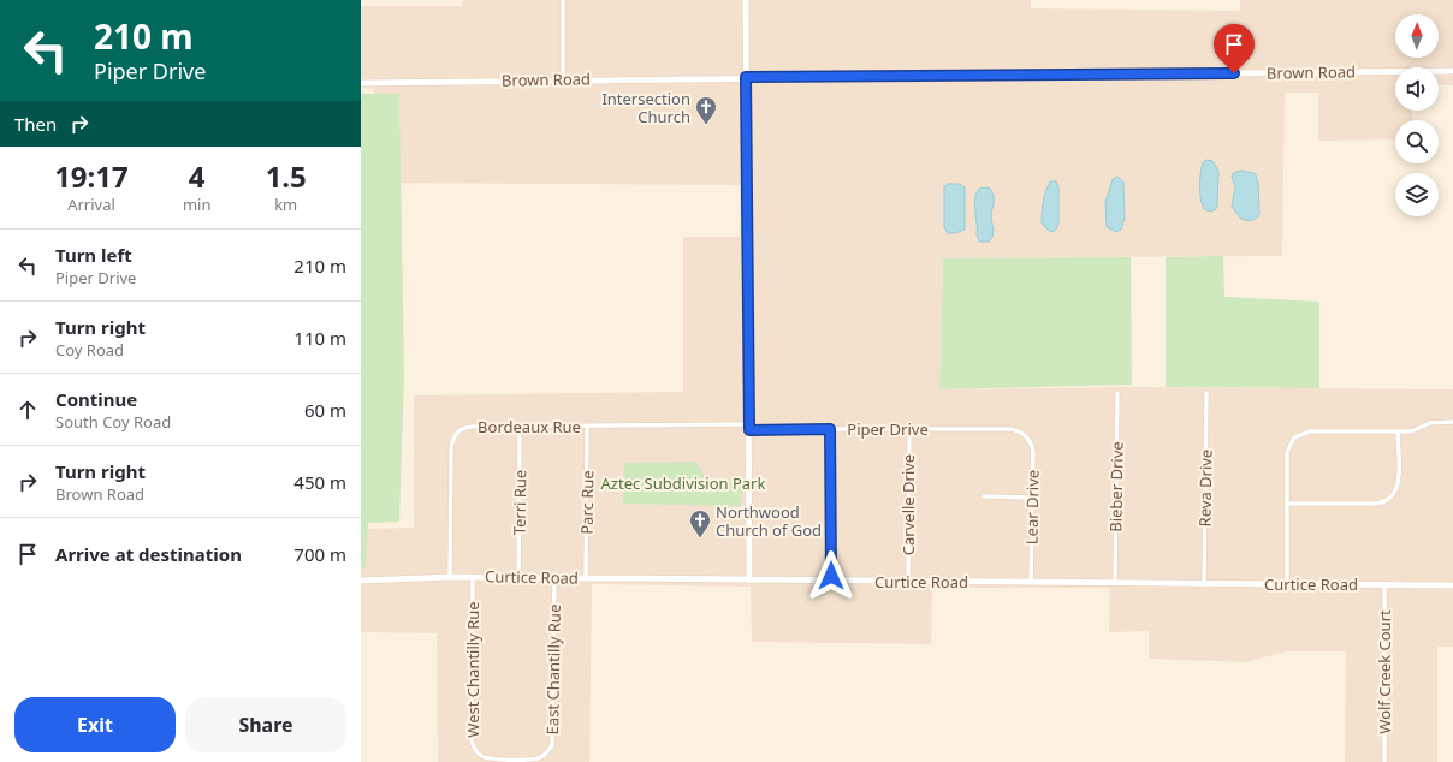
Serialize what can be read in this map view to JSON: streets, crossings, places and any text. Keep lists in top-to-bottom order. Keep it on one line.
{"streets":{"street":["Brown Road","Bordeaux Rue","Piper Drive","Bieber Drive","Reva Drive","Terri Rue","Parc Rue","Carvelle Drive","Lear Drive","Curtice Road","West Chantilly Rue","East Chantilly Rue","Wolf Creek Court"]},"crossings":[["Bordeaux Rue","Piper Drive"],["Bordeaux Rue","Terri Rue"],["Bordeaux Rue","Parc Rue"],["Bordeaux Rue","Curtice Road"],["Piper Drive","Carvelle Drive"],["Piper Drive","Lear Drive"],["Bieber Drive","Curtice Road"],["Reva Drive","Curtice Road"],["Terri Rue","Curtice Road"],["Parc Rue","Curtice Road"],["Carvelle Drive","Curtice Road"],["Lear Drive","Curtice Road"],["Curtice Road","West Chantilly Rue"],["Curtice Road","East Chantilly Rue"],["Curtice Road","Wolf Creek Court"],["West Chantilly Rue","East Chantilly Rue"]],"parks":["Aztec Subdivision Park"],"places":{"church":["Intersection Church","Northwood Church of God"]},"north":"top","page":{"turn":["210 m","Piper Drive"],"then":"Then","eta":["19:17","Arrival","4","min","1.5","km"],"list":[{"name":"Turn left","note":"Piper Drive","value":"210 m"},{"name":"Turn right","note":"Coy Road","value":"110 m"},{"name":"Continue","note":"South Coy Road","value":"60 m"},{"name":"Turn right","note":"Brown Road","value":"450 m"},{"name":"Arrive at destination","value":"700 m"}],"buttons":["Exit","Share"]}}
